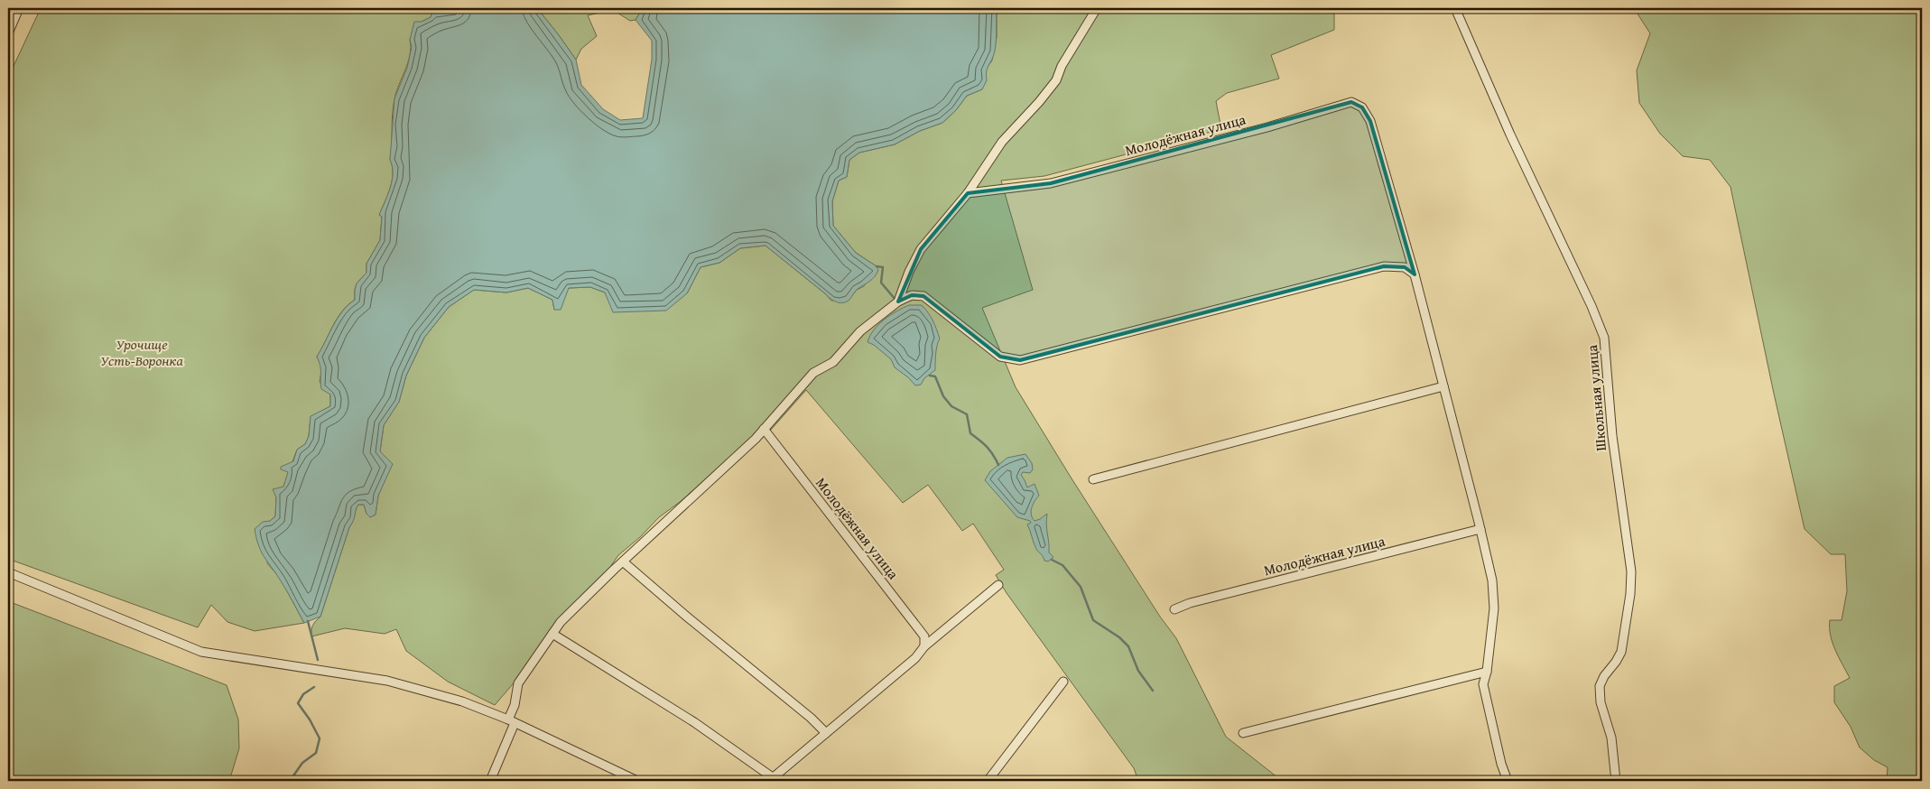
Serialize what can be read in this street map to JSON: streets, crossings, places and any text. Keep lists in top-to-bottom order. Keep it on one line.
{"streets":{"street":["Молодёжная улица","Школьная улица"]},"parks":["Урочище Усть-Воронка"]}
